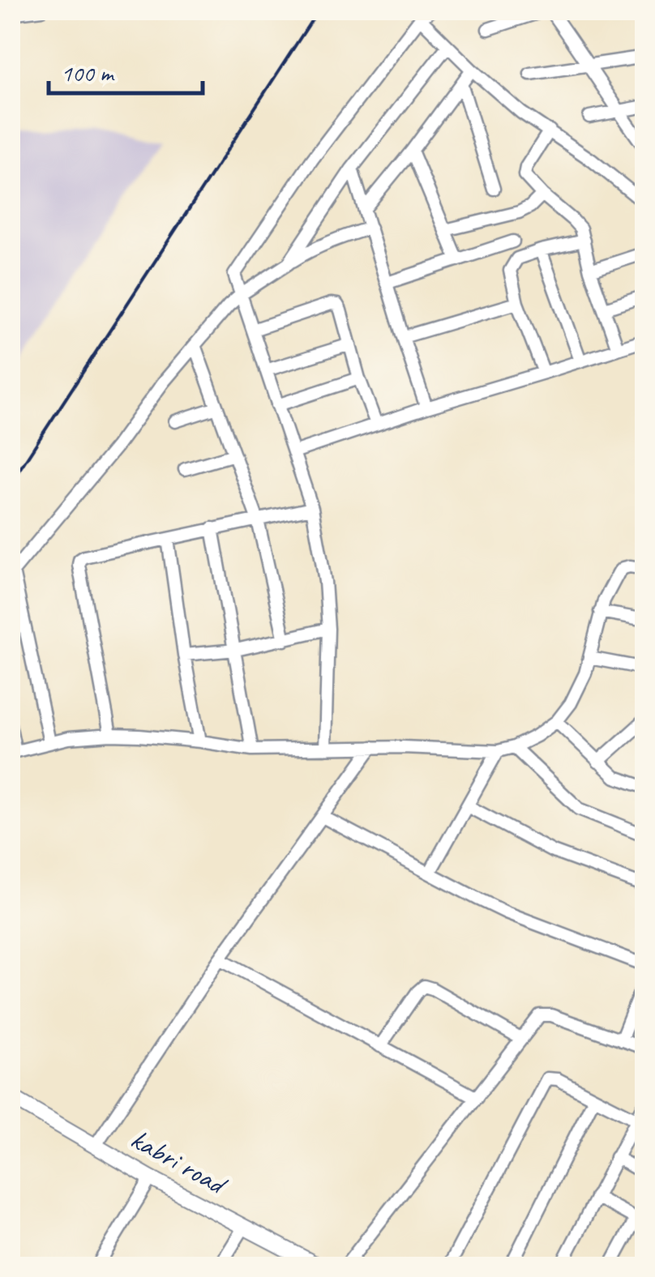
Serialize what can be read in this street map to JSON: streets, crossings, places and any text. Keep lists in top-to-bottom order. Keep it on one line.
{"streets":{"street":["kabri road"]},"scale_bar":"100 m"}
